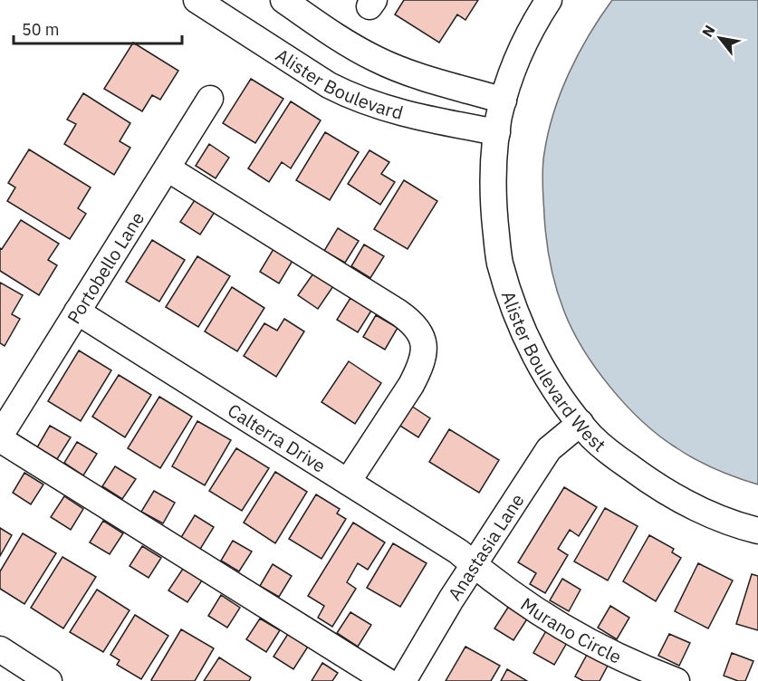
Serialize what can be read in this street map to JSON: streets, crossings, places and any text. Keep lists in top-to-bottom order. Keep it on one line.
{"streets":{"street":["Alister Boulevard","Portobello Lane","Alister Boulevard West","Calterra Drive","Anastasia Lane","Murano Circle"]},"crossings":[["Alister Boulevard","Alister Boulevard West"],["Portobello Lane","Calterra Drive"],["Alister Boulevard West","Anastasia Lane"],["Calterra Drive","Anastasia Lane"],["Calterra Drive","Murano Circle"],["Anastasia Lane","Murano Circle"]],"scale_bar":"50 m","north":"top left"}
